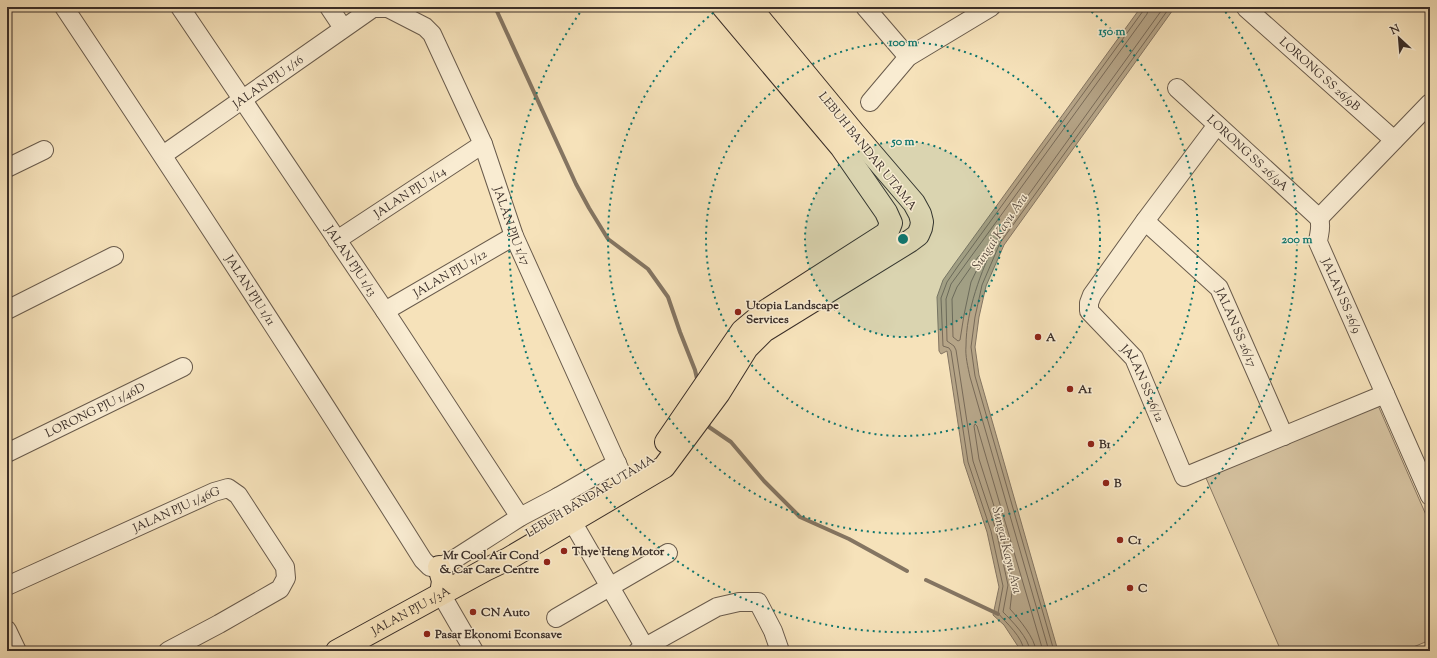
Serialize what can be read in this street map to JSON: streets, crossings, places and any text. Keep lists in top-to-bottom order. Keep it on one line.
{"streets":{"main road":["LEBUH BANDAR UTAMA","JALAN PJU 1/3A"],"street":["LORONG SS 26/9B","JALAN PJU 1/16","LORONG SS 26/9A","JALAN PJU 1/14","JALAN PJU 1/17","JALAN PJU 1/13","JALAN PJU 1/12","JALAN PJU 1/11","JALAN SS 26/9","JALAN SS 26/17","JALAN SS 26/12","LORONG PJU 1/46D","JALAN PJU 1/46G"]},"crossings":[["JALAN PJU 1/16","JALAN PJU 1/17"],["JALAN PJU 1/16","JALAN PJU 1/13"],["JALAN PJU 1/16","JALAN PJU 1/11"],["LEBUH BANDAR UTAMA","JALAN PJU 1/17"],["LEBUH BANDAR UTAMA","JALAN PJU 1/3A"],["LORONG SS 26/9A","JALAN SS 26/9"],["LORONG SS 26/9A","JALAN SS 26/12"],["JALAN PJU 1/14","JALAN PJU 1/17"],["JALAN PJU 1/14","JALAN PJU 1/13"],["JALAN PJU 1/17","JALAN PJU 1/12"],["JALAN PJU 1/13","JALAN PJU 1/12"],["JALAN SS 26/9","JALAN SS 26/12"],["JALAN SS 26/17","JALAN SS 26/12"]],"water":["Sungai Kayu Ara"],"places":["Utopia Landscape Services","A","A1","B1","B","C1","Thye Heng Motor","Mr Cool Air Cond & Car Care Centre","C","CN Auto","Pasar Ekonomi Econsave"],"north":"top left","rings":["150 m","100 m","50 m","200 m"]}
